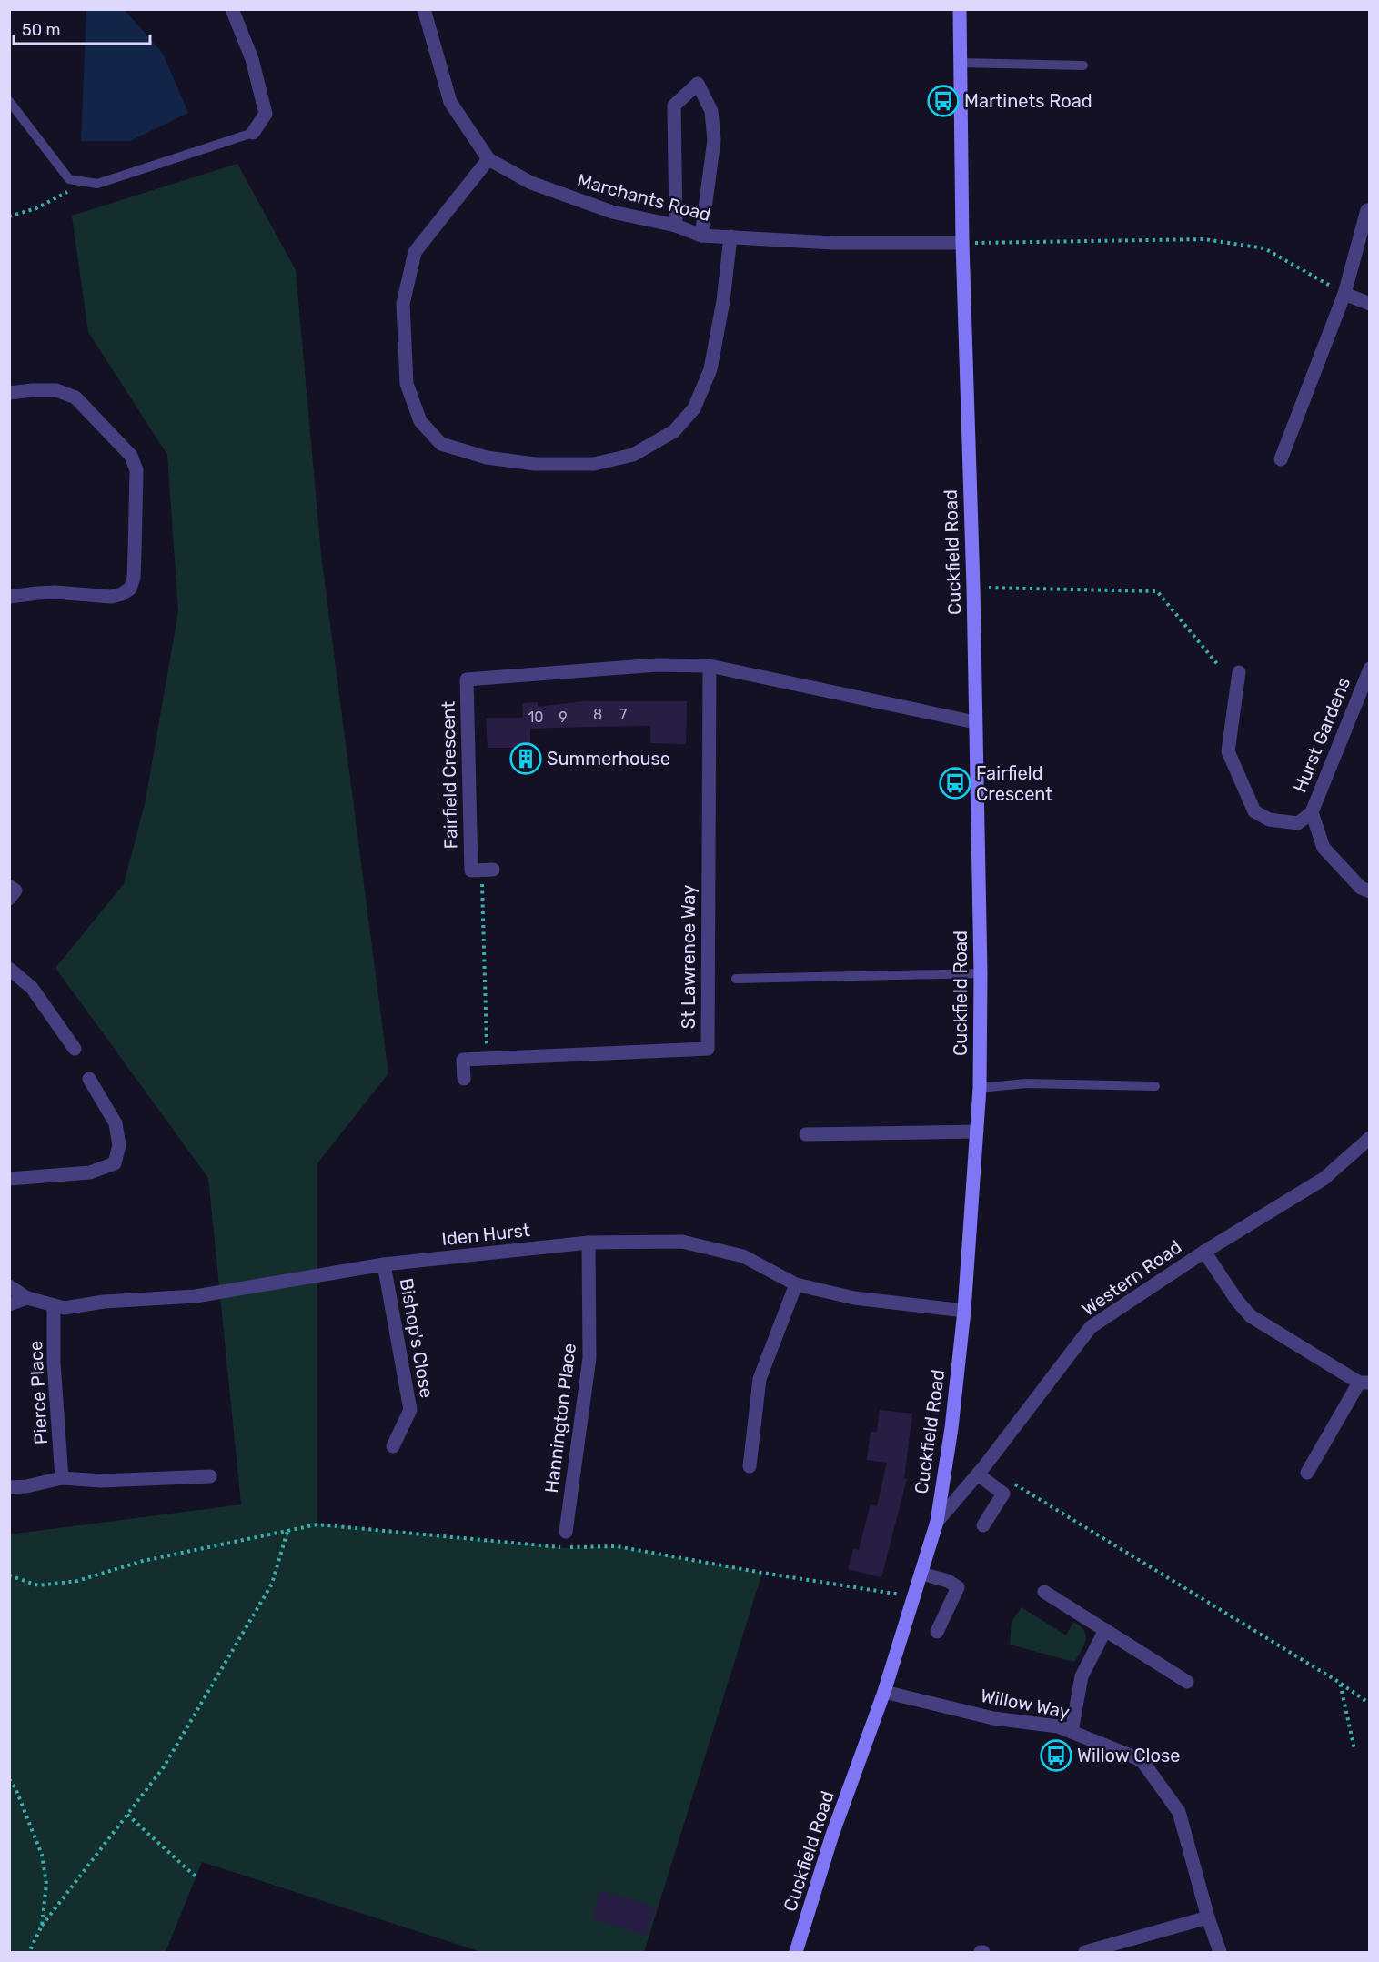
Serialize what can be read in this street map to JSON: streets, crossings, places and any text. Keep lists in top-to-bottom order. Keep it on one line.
{"streets":{"street":["Marchants Road","Cuckfield Road","Hurst Gardens","Fairfield Crescent","St Lawrence Way","Iden Hurst","Western Road","Bishop's Close","Pierce Place","Hannington Place","Willow Way"]},"crossings":[["Marchants Road","Cuckfield Road"],["Cuckfield Road","Fairfield Crescent"],["Cuckfield Road","Iden Hurst"],["Cuckfield Road","Western Road"],["Cuckfield Road","Willow Way"],["Fairfield Crescent","St Lawrence Way"],["Iden Hurst","Bishop's Close"],["Iden Hurst","Pierce Place"],["Iden Hurst","Hannington Place"]],"places":{"bus stop":["Martinets Road","Fairfield Crescent","Willow Close"],"building":["Summerhouse"]},"house_numbers":["8","7","10","9"],"scale_bar":"50 m"}
